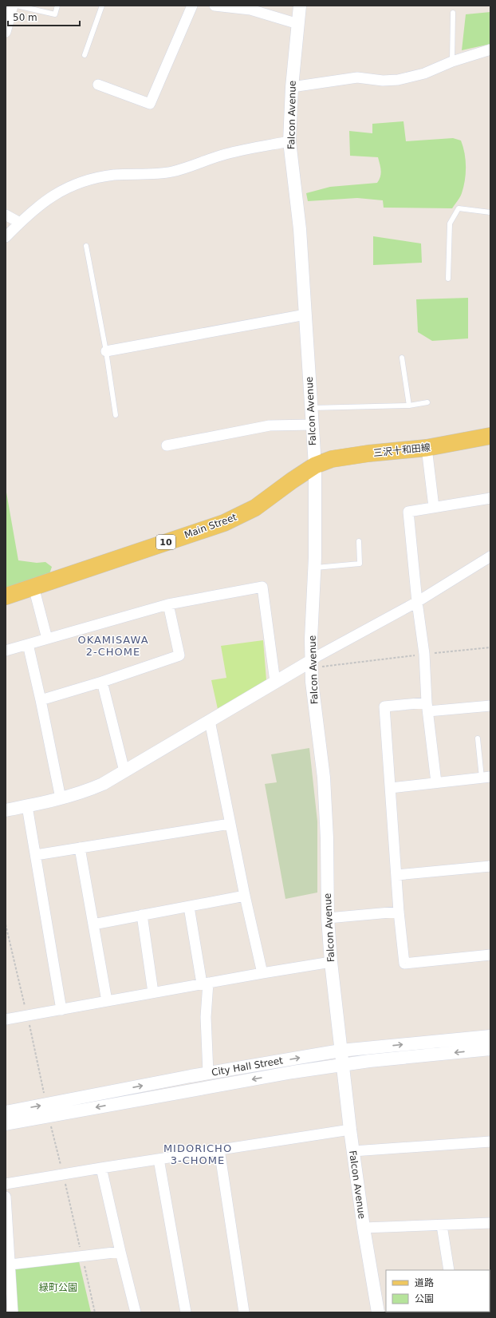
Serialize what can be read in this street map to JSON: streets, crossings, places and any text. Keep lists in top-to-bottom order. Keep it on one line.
{"streets":{"main road":["三沢十和田線","Main Street","10"],"street":["Falcon Avenue","City Hall Street"]},"crossings":[["Falcon Avenue","三沢十和田線"],["Falcon Avenue","Main Street"],["Falcon Avenue","City Hall Street"],["三沢十和田線","Main Street"]],"districts":["OKAMISAWA 2-CHOME","MIDORICHO 3-CHOME"],"parks":["緑町公園"],"legend":["道路","公園"],"scale_bar":"50 m"}
